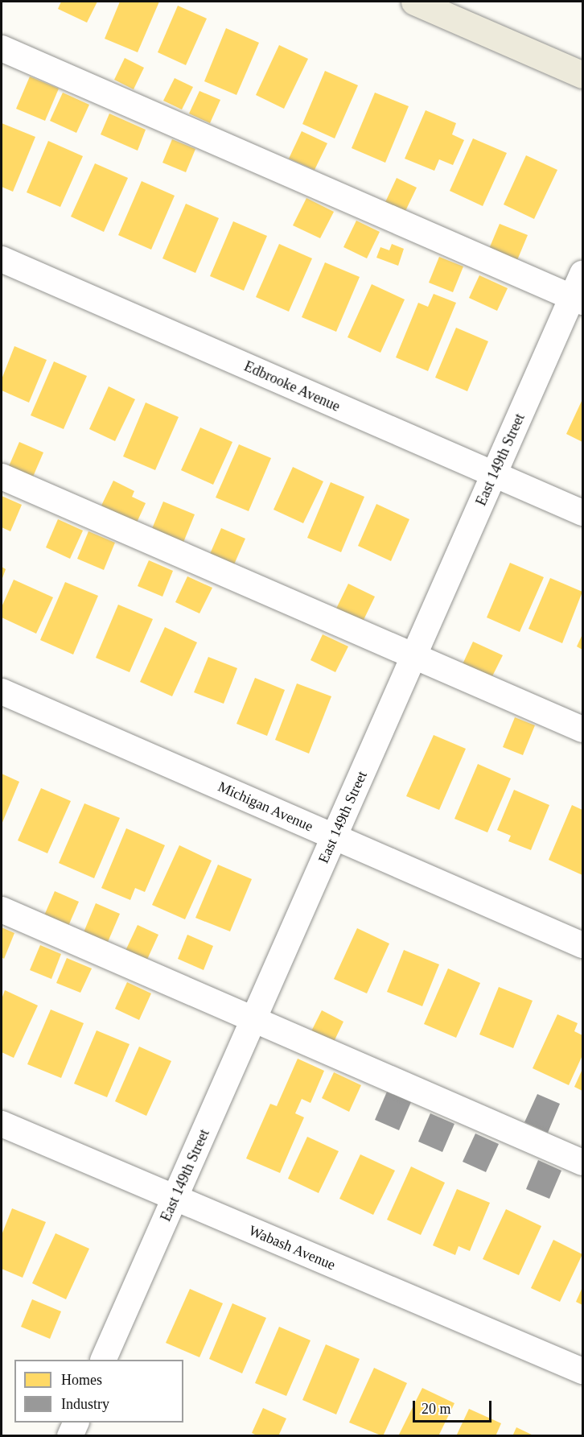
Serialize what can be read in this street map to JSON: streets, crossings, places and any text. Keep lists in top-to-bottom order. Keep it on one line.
{"streets":{"street":["Edbrooke Avenue","East 149th Street","Michigan Avenue","Wabash Avenue"]},"crossings":[["Edbrooke Avenue","East 149th Street"],["East 149th Street","Michigan Avenue"],["East 149th Street","Wabash Avenue"]],"legend":["Homes","Industry"],"scale_bar":"20 m"}
